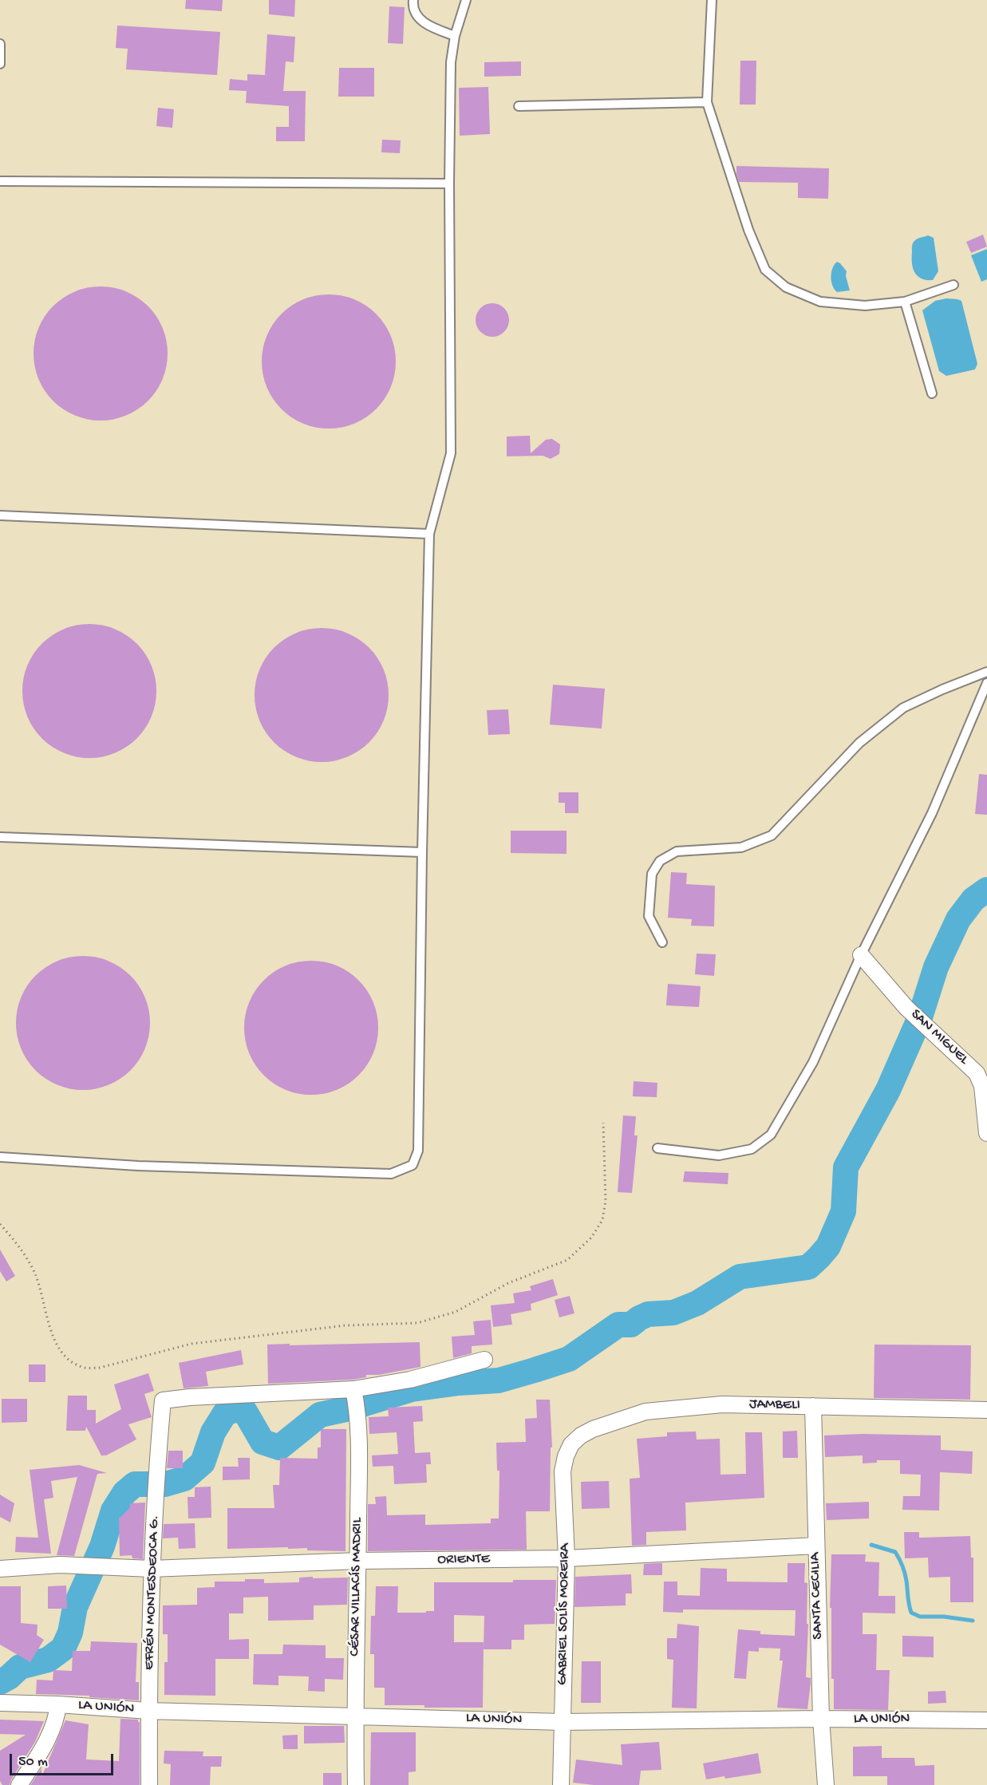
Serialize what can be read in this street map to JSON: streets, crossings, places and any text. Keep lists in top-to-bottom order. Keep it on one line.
{"streets":{"street":["SAN MIGUEL","JAMBELI","ORIENTE","CÉSAR VILLACÍS MADRIL","EFRÉN MONTESDEOCA G.","SANTA CECILIA","GABRIEL SOLÍS MOREIRA","LA UNIÓN"]},"crossings":[["JAMBELI","SANTA CECILIA"],["JAMBELI","GABRIEL SOLÍS MOREIRA"],["ORIENTE","CÉSAR VILLACÍS MADRIL"],["ORIENTE","EFRÉN MONTESDEOCA G."],["ORIENTE","SANTA CECILIA"],["ORIENTE","GABRIEL SOLÍS MOREIRA"],["CÉSAR VILLACÍS MADRIL","EFRÉN MONTESDEOCA G."],["CÉSAR VILLACÍS MADRIL","LA UNIÓN"],["EFRÉN MONTESDEOCA G.","LA UNIÓN"],["SANTA CECILIA","LA UNIÓN"],["GABRIEL SOLÍS MOREIRA","LA UNIÓN"]],"scale_bar":"50 m"}
